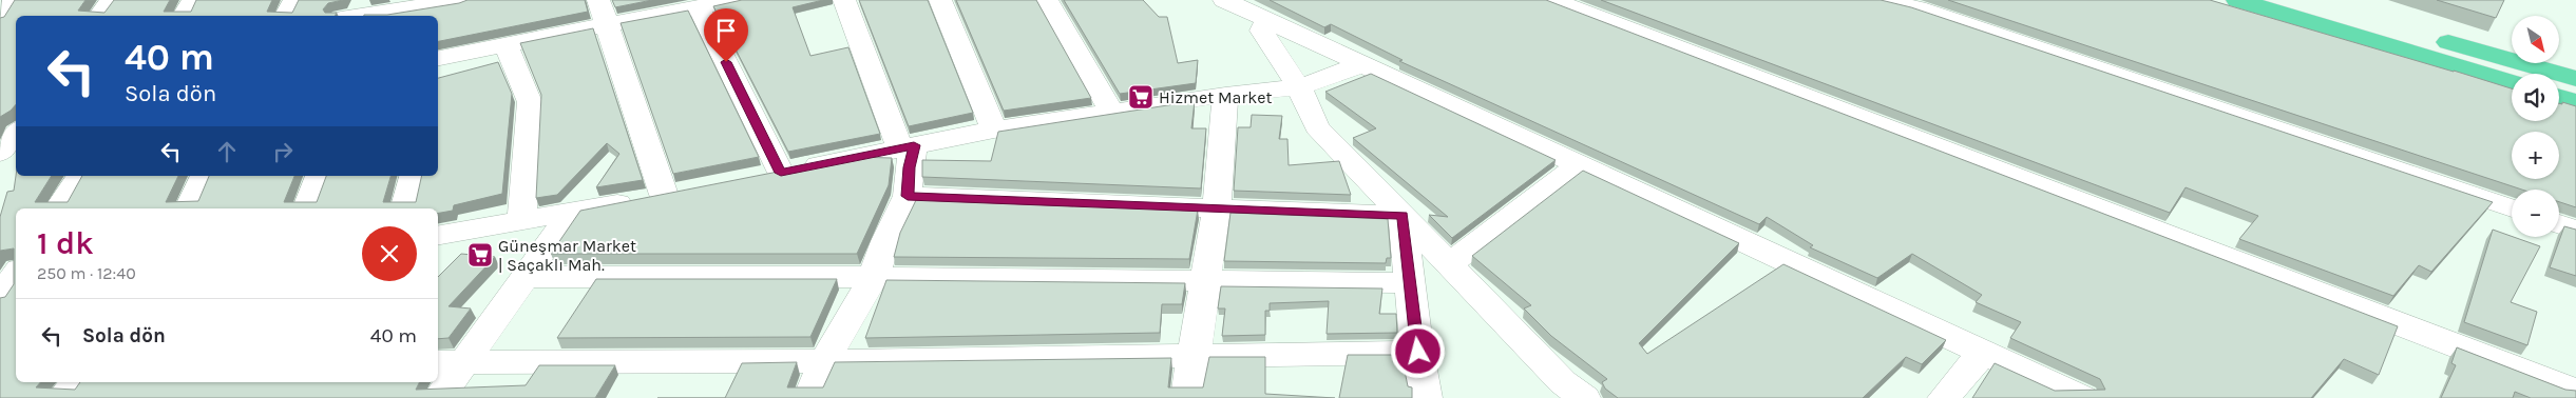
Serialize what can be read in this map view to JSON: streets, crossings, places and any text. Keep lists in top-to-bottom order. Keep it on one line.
{"places":{"supermarket":["Hizmet Market","Güneşmar Market | Saçaklı Mah."]},"north":"bottom right","page":{"map_buttons":["+","−"],"turn":["40 m","Sola dön"],"heading":["1 dk","250 m · 12:40"],"list":[{"name":"Sola dön","value":"40 m"}]}}
